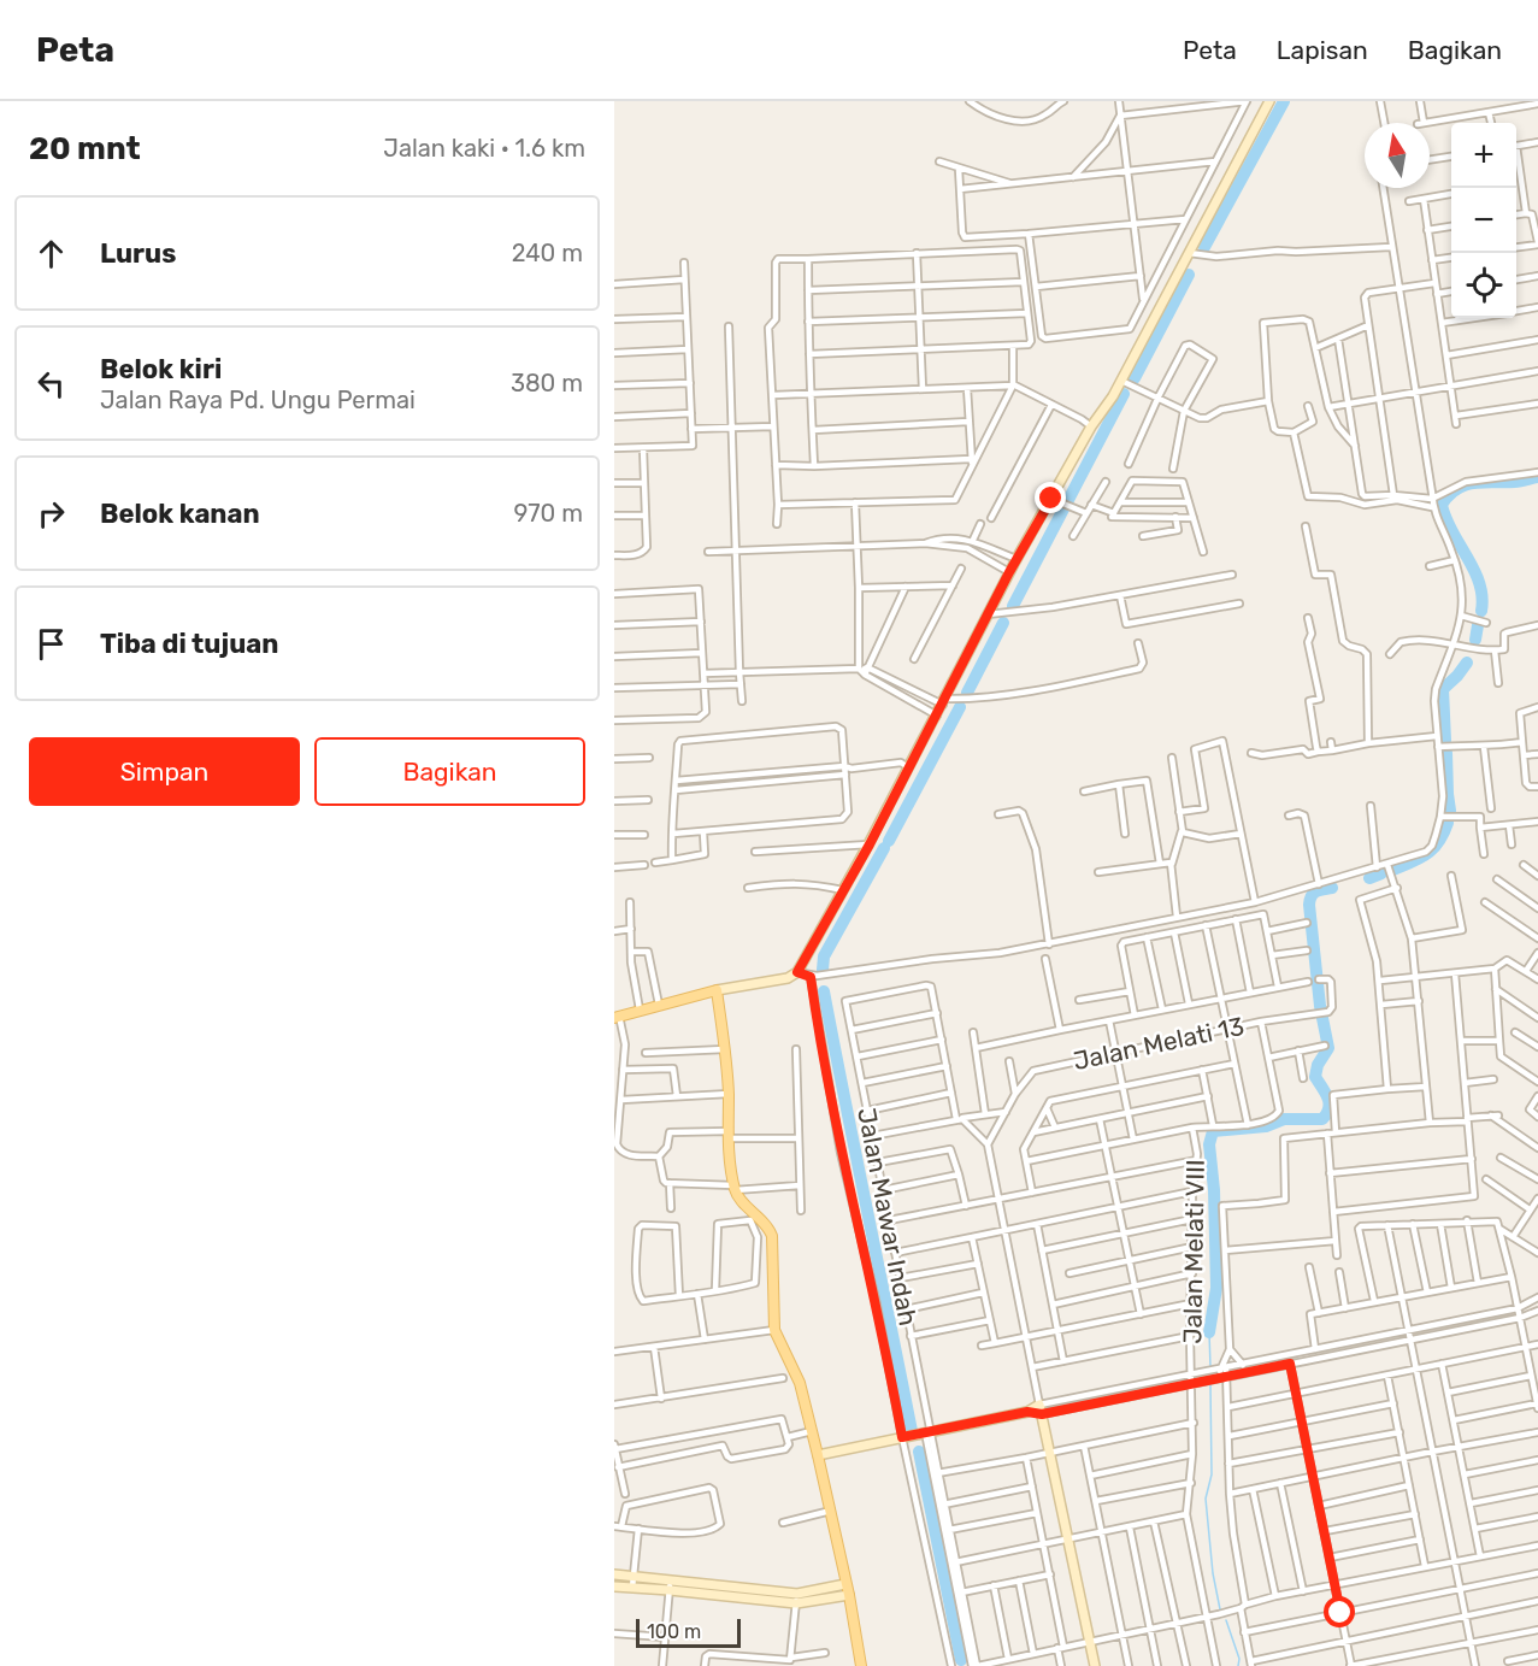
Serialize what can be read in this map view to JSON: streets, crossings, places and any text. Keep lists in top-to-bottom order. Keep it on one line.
{"streets":{"street":["Jalan Melati 13","Jalan Mawar Indah","Jalan Melati VIII"]},"scale_bar":"100 m","north":"top","page":{"header":"Peta","nav":["Peta","Lapisan","Bagikan"],"heading":["20 mnt","Jalan kaki · 1.6 km"],"map_buttons":["+","−"],"list":[["Lurus","240 m"],["Belok kiri","Jalan Raya Pd. Ungu Permai","380 m"],["Belok kanan","970 m"],"Tiba di tujuan"],"buttons":["Simpan","Bagikan"],"scale":"100 m"}}
